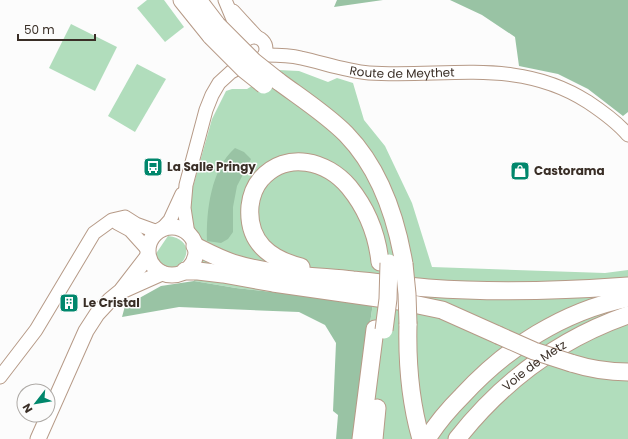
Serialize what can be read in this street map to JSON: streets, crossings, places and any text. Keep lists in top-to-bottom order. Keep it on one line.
{"streets":{"highway":["Voie de Metz"],"street":["Route de Meythet"]},"places":{"bus stop":["La Salle Pringy"],"shop":["Castorama"],"building":["Le Cristal"]},"scale_bar":"50 m","north":"bottom left"}
